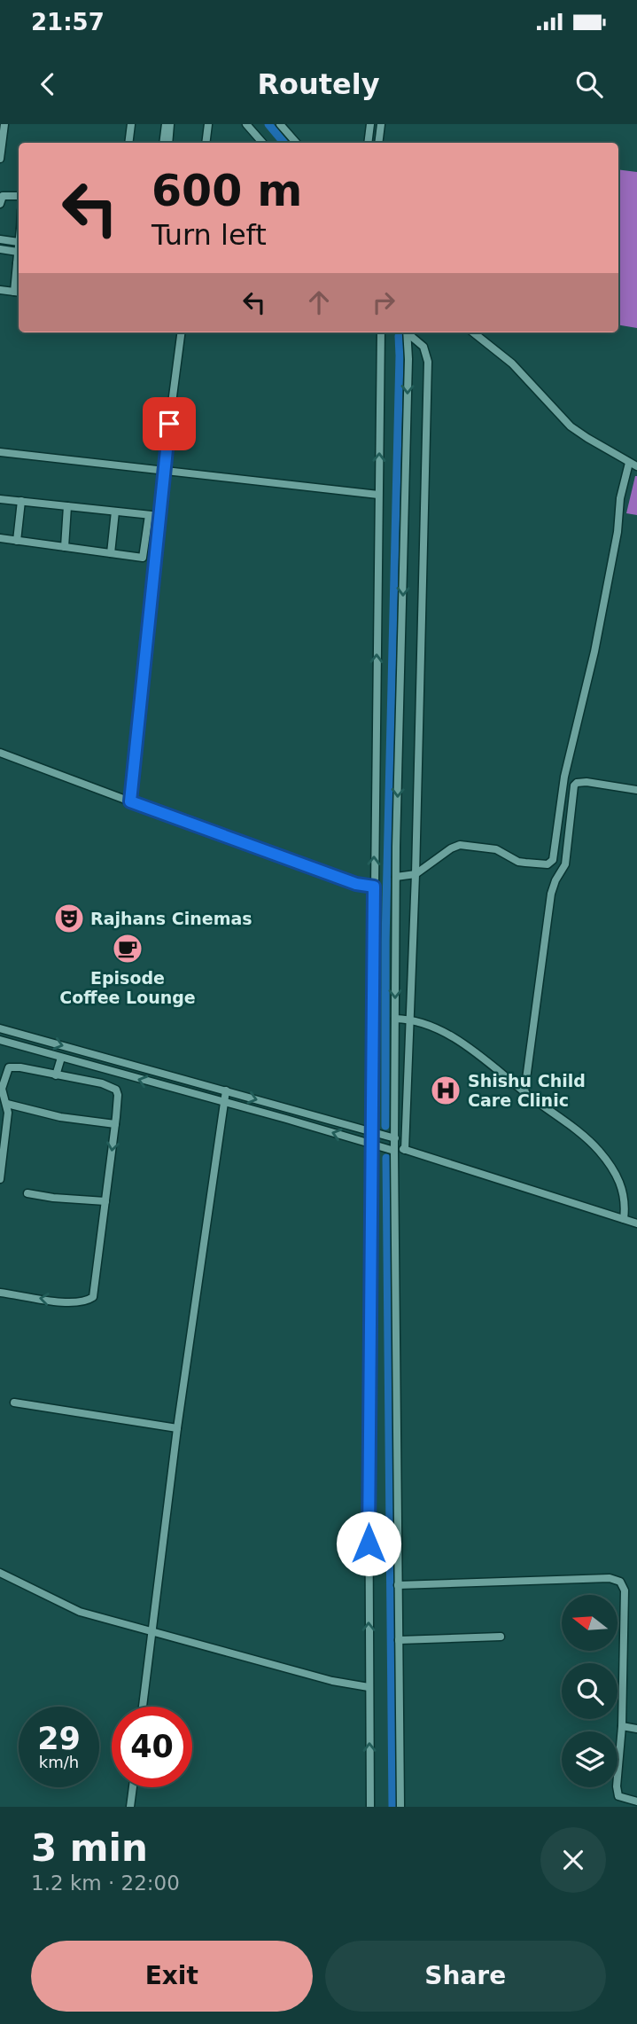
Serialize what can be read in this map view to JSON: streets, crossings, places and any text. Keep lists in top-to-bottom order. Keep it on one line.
{"places":{"theatre":["Rajhans Cinemas"],"cafe":["Episode Coffee Lounge"],"hospital":["Shishu Child Care Clinic"]},"north":"left","page":{"status":"21:57","header":"Routely","turn":["600 m","Turn left"],"speed":"29 km/h","limit":"40","heading":["3 min","1.2 km · 22:00"],"buttons":["Exit","Share"]}}
